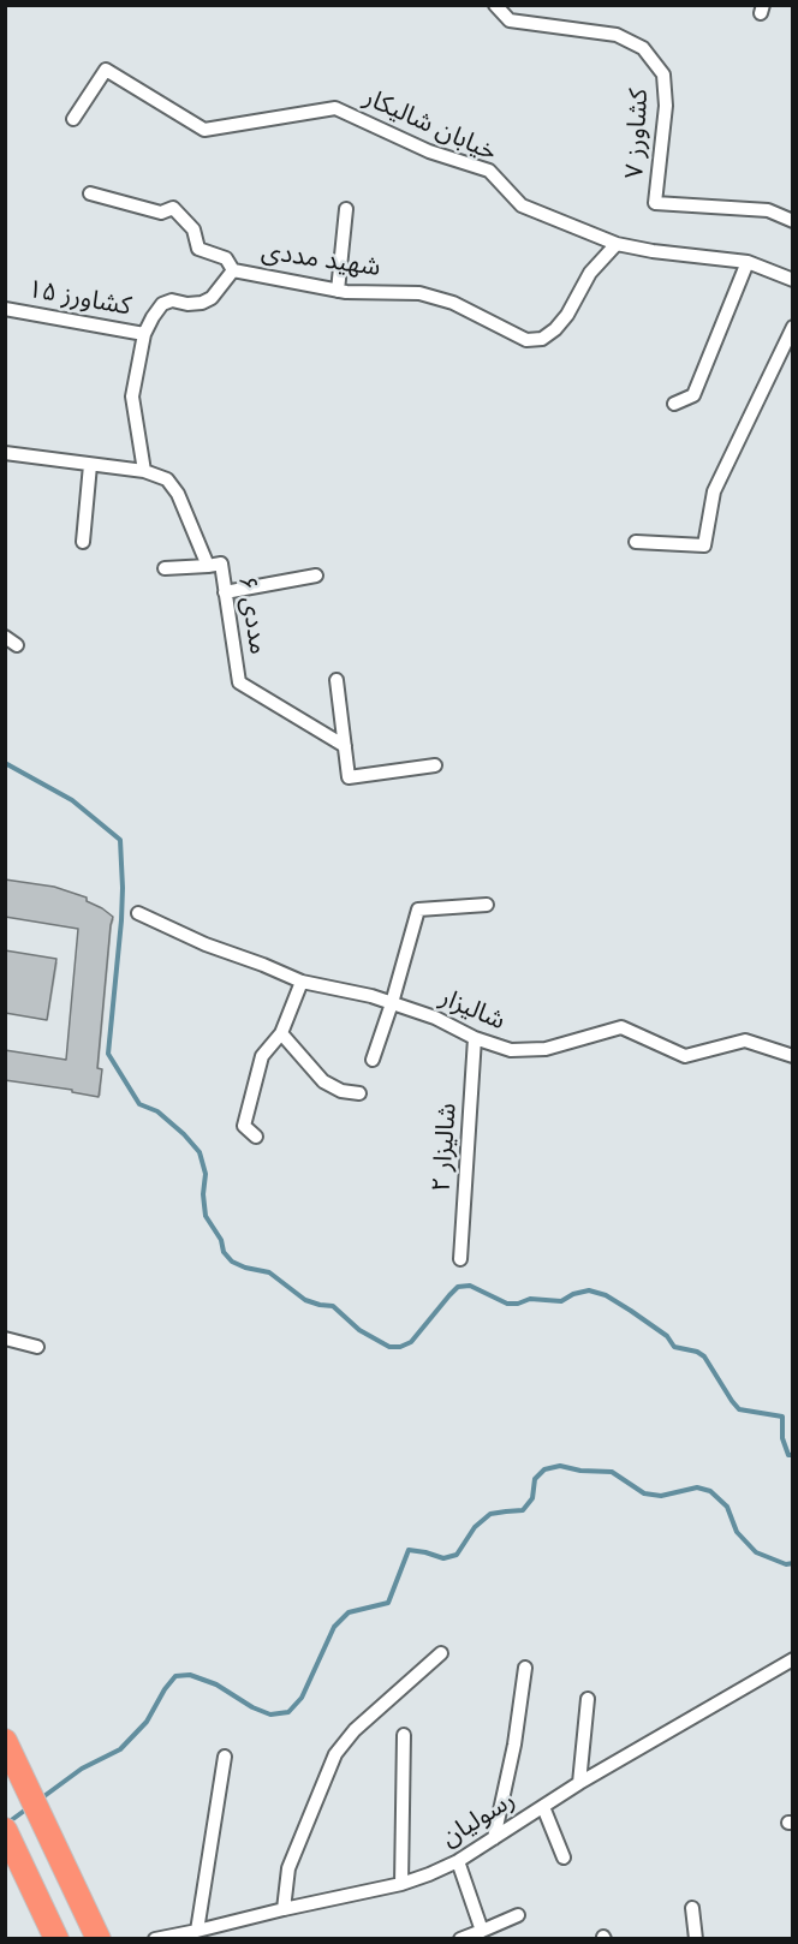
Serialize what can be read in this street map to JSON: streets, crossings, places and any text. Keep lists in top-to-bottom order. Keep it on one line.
{"streets":{"street":["خیابان شالیکار","کشاورز ۷","شهید مددی","کشاورز ۱۵","مددی ۶","شالیزار","شالیزار ۲","رسولیان"]},"crossings":[["خیابان شالیکار","شهید مددی"],["شهید مددی","کشاورز ۱۵"],["شهید مددی","مددی ۶"],["شالیزار","شالیزار ۲"]]}
